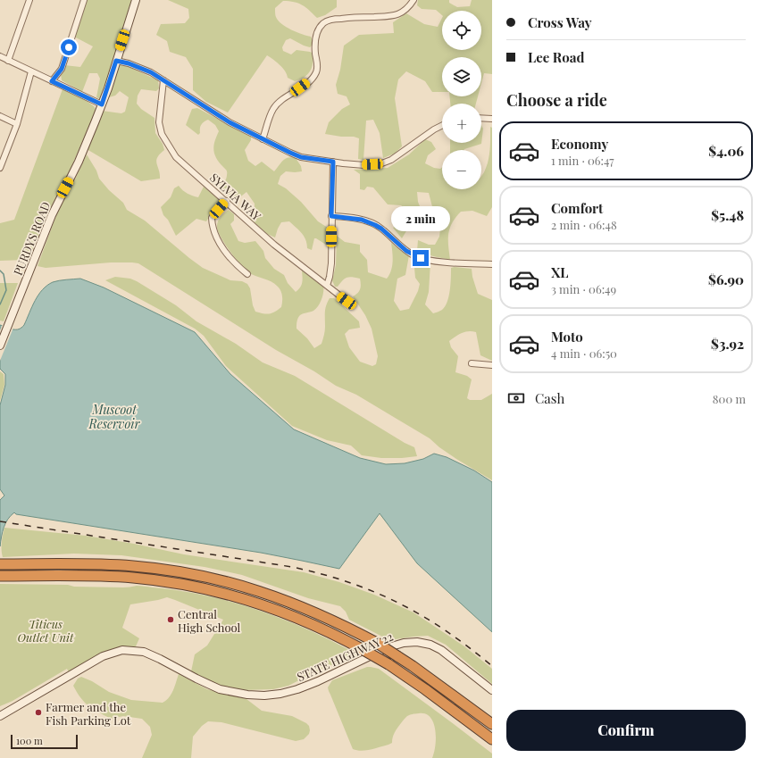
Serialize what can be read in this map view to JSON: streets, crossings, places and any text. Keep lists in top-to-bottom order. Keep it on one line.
{"streets":{"main road":["PURDYS ROAD","STATE HIGHWAY 22"],"street":["SYLVIA WAY"]},"water":["Muscoot Reservoir"],"parks":["Titicus Outlet Unit"],"places":["Central High School","Farmer and the Fish Parking Lot"],"scale_bar":"100 m","page":{"banner":["Cross Way","Lee Road"],"map_buttons":["+","−"],"heading":"Choose a ride","list":[{"name":"Economy","note":"1 min · 06:47","value":"$4.06"},{"name":"Comfort","note":"2 min · 06:48","value":"$5.48"},{"name":"XL","note":"3 min · 06:49","value":"$6.90"},{"name":"Moto","note":"4 min · 06:50","value":"$3.92"}],"bubble":"2 min","pay":["Cash","800 m"],"buttons":"Confirm","scale":"100 m"}}
